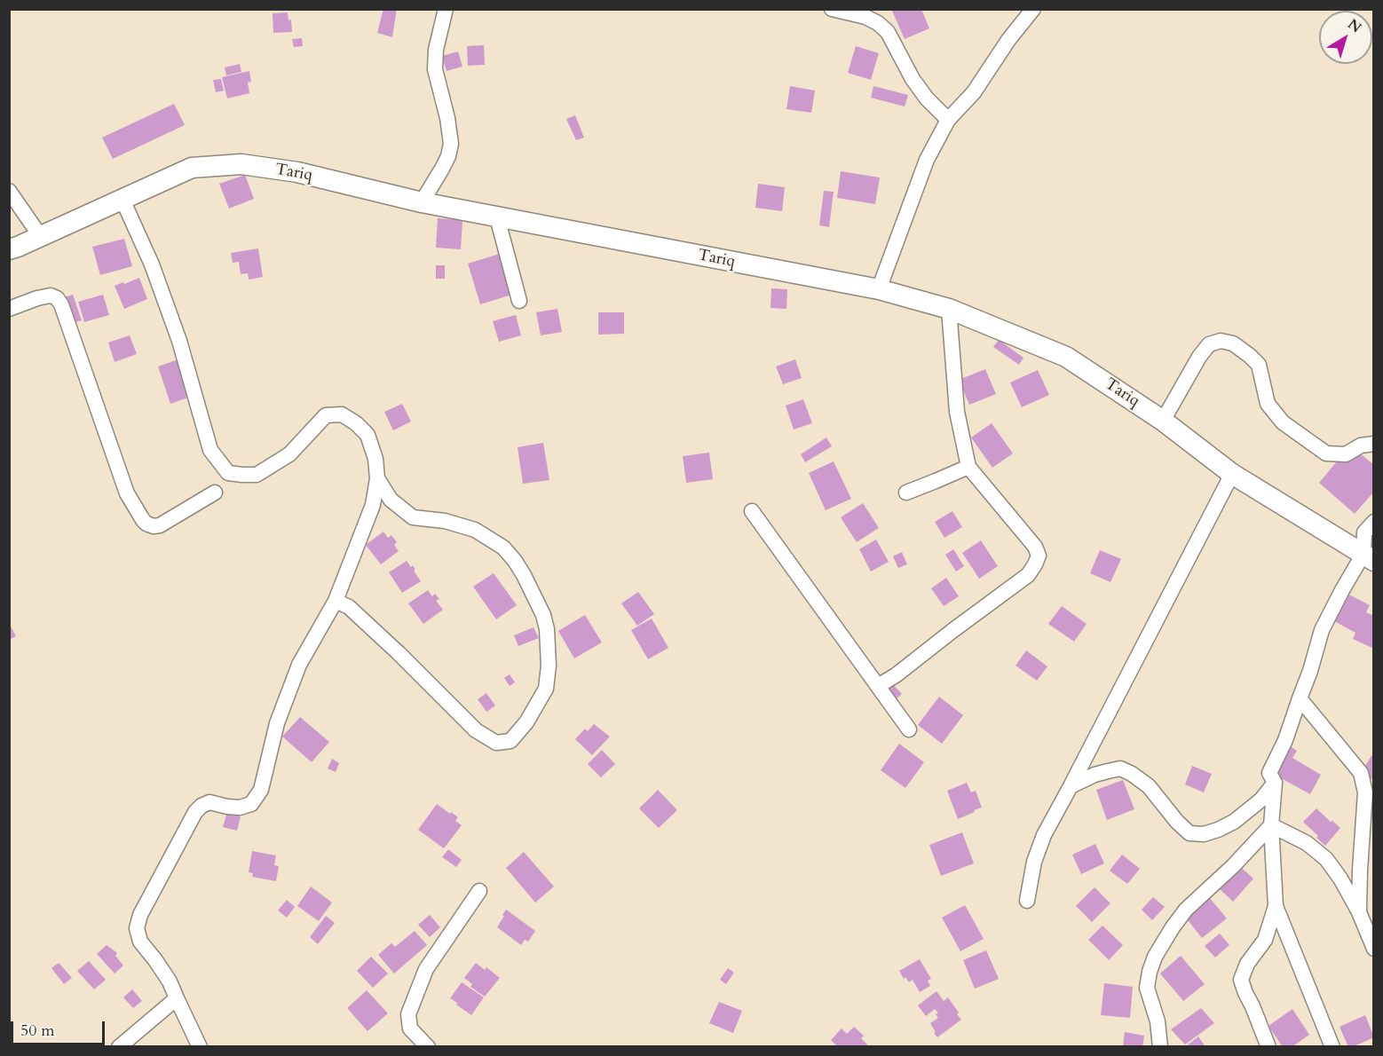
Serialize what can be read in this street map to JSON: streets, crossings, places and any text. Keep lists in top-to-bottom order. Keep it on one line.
{"streets":{"main road":["Tariq"]},"scale_bar":"50 m","north":"top right"}
